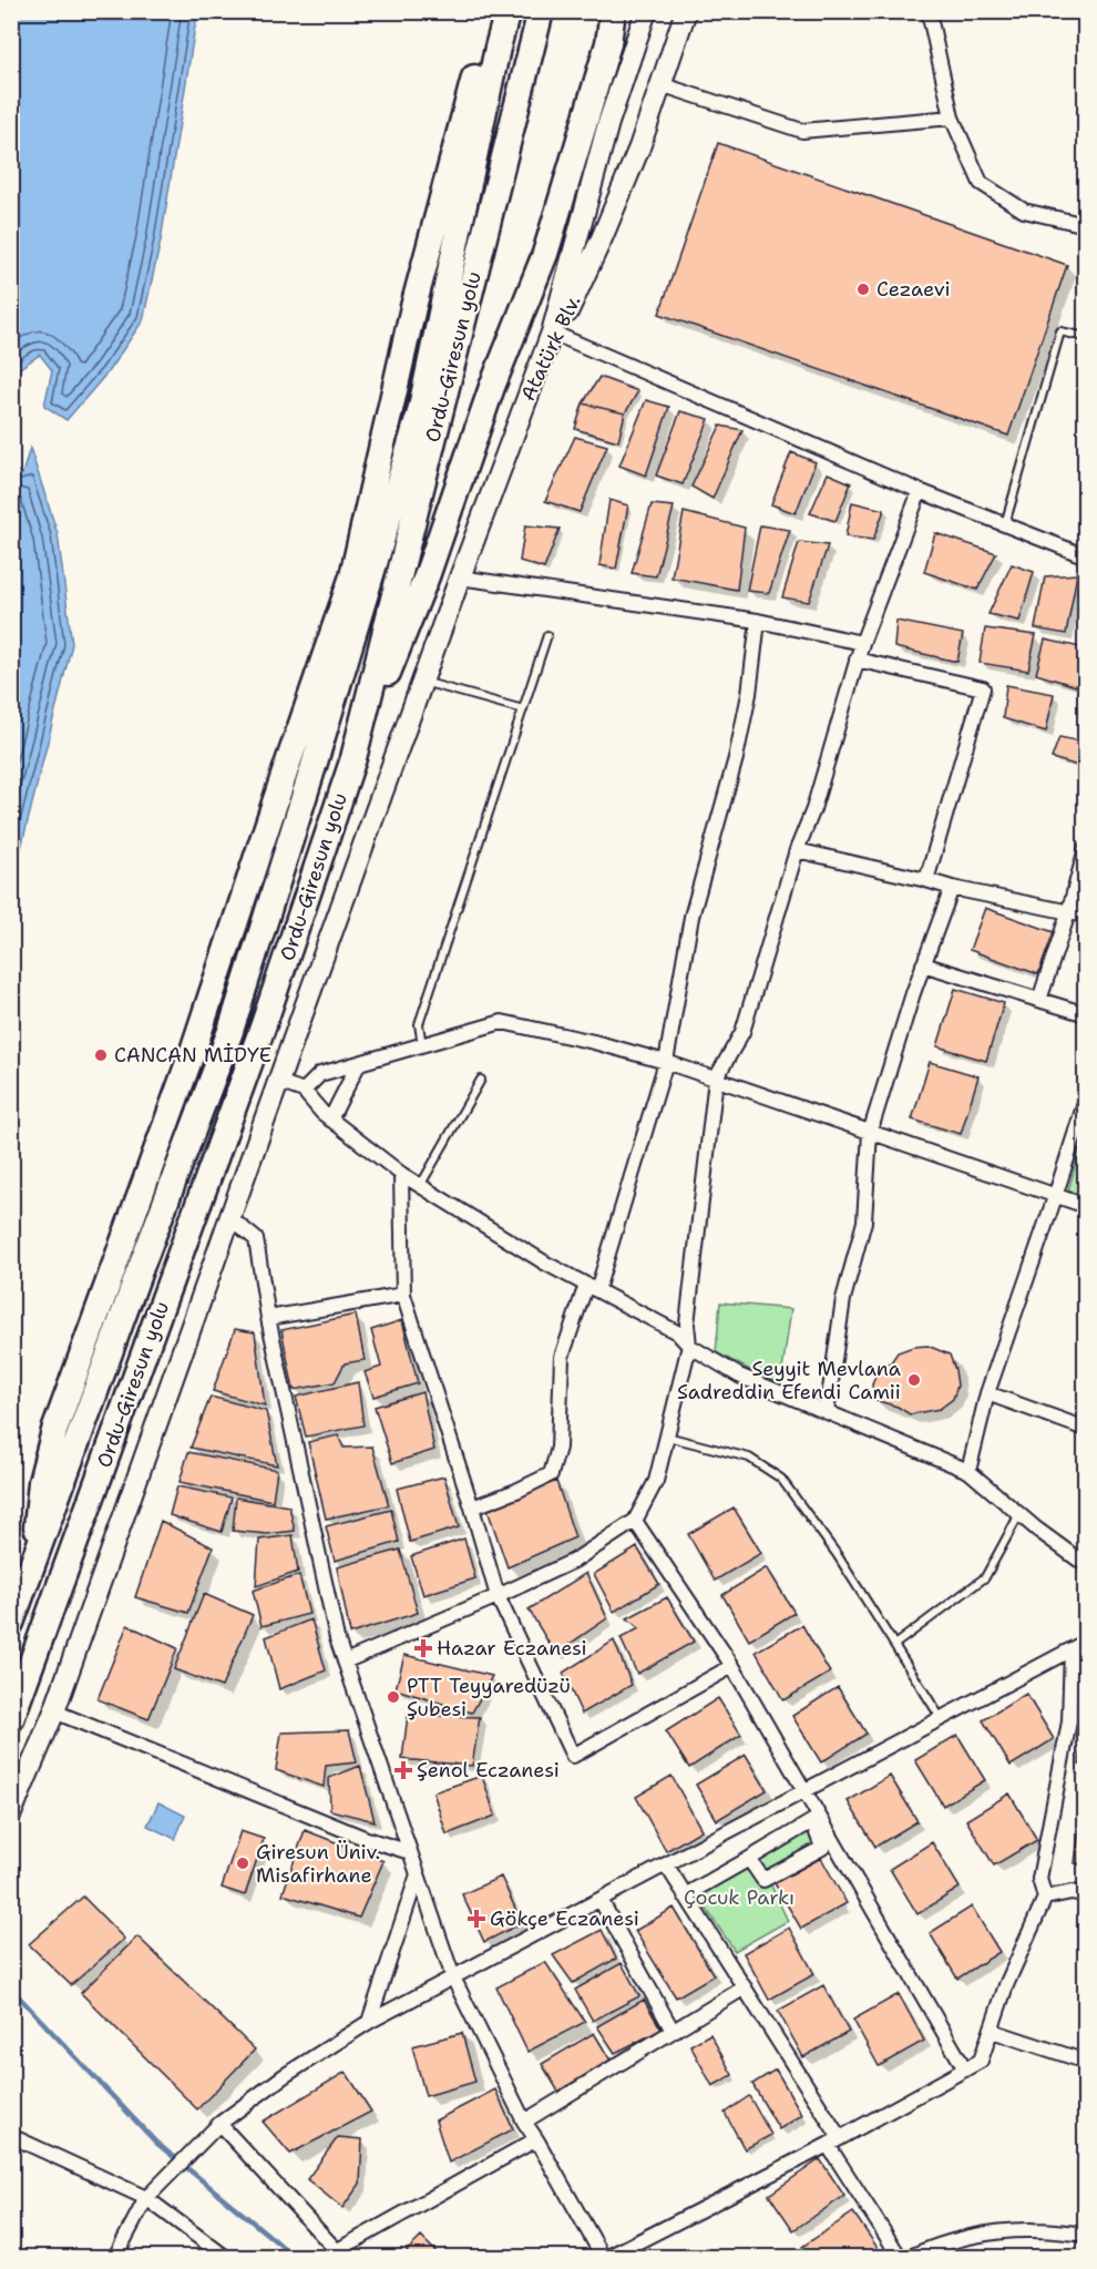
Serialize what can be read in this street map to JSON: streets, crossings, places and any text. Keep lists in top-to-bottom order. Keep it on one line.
{"streets":{"highway":["Ordu-Giresun yolu"],"street":["Atatürk Blv."]},"parks":["Çocuk Parkı"],"places":{"other":["Cezaevi","CANCAN MİDYE","Seyyit Mevlana Sadreddin Efendi Camii","PTT Teyyaredüzü Şubesi","Giresun Üniv. Misafirhane"],"health":["Hazar Eczanesi","Şenol Eczanesi","Gökçe Eczanesi"]}}
